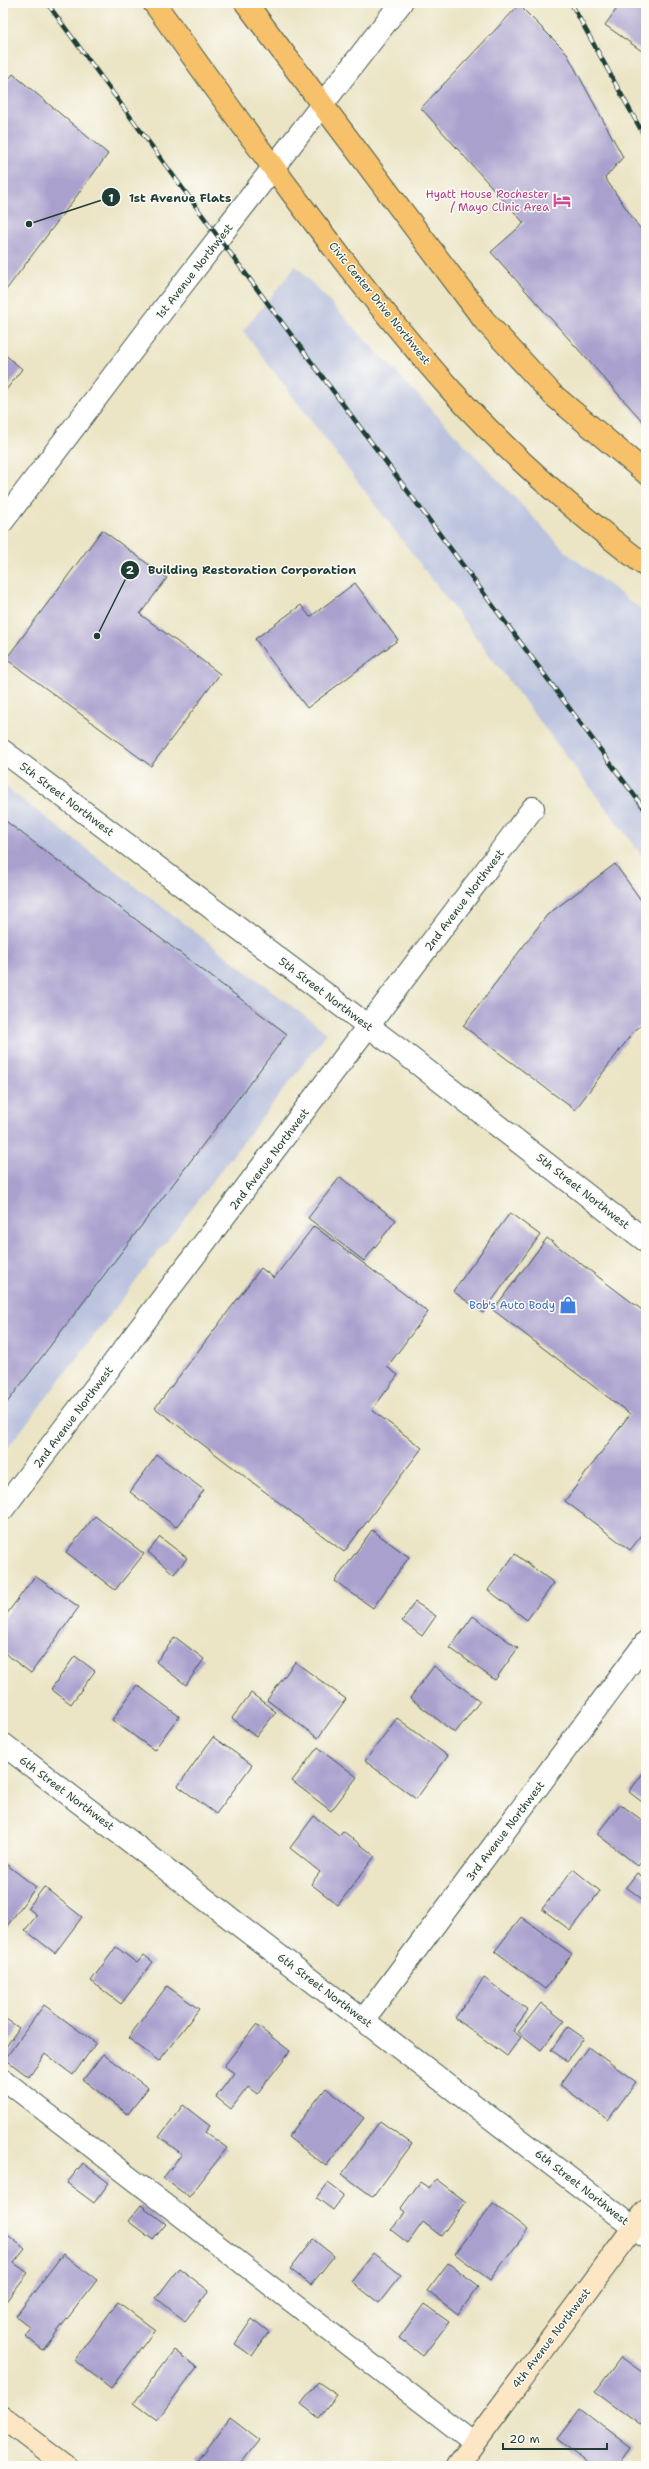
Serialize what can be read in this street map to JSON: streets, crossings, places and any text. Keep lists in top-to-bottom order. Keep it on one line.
{"streets":{"main road":["Civic Center Drive Northwest","4th Avenue Northwest"],"street":["1st Avenue Northwest","5th Street Northwest","2nd Avenue Northwest","6th Street Northwest","3rd Avenue Northwest"]},"crossings":[["1st Avenue Northwest","Civic Center Drive Northwest"],["5th Street Northwest","2nd Avenue Northwest"],["6th Street Northwest","3rd Avenue Northwest"],["6th Street Northwest","4th Avenue Northwest"]],"places":{"hotel":["Hyatt House Rochester / Mayo Clinic Area"],"other":["1st Avenue Flats","Building Restoration Corporation"],"shop":["Bob's Auto Body"]},"scale_bar":"20 m"}
